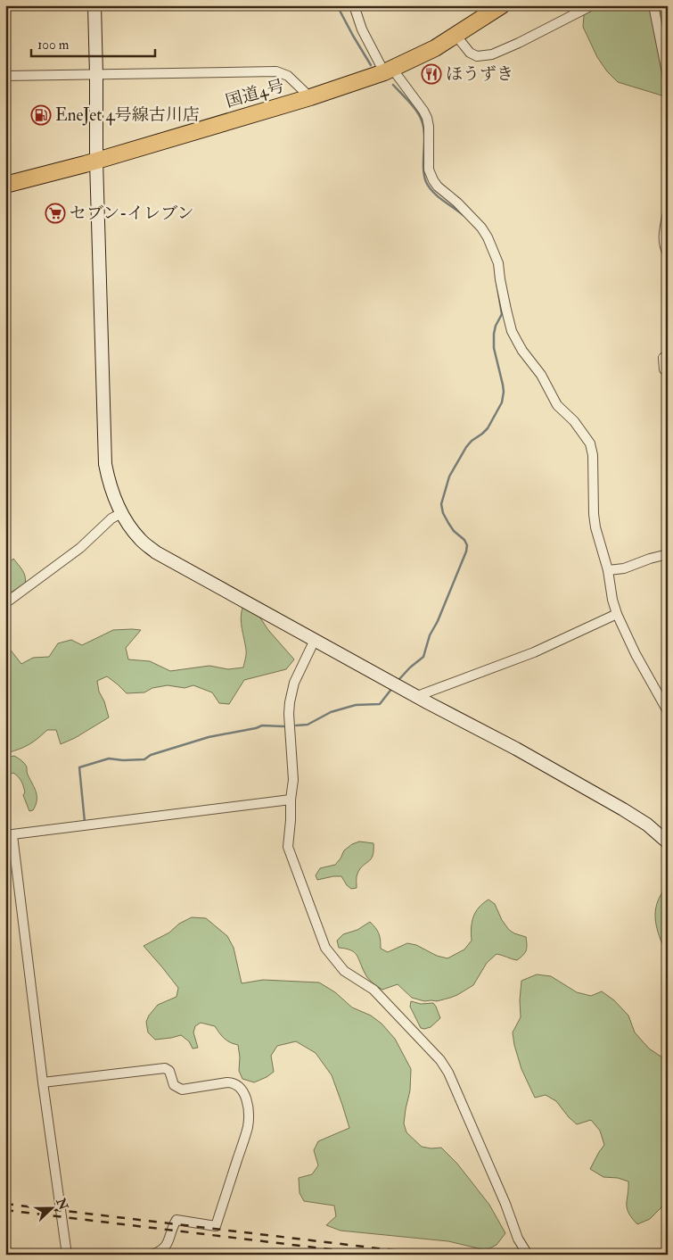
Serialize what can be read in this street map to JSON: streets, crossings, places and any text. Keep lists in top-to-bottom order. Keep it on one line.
{"streets":{"highway":["国道4号"]},"places":{"restaurant":["ほうずき"],"fuel station":["EneJet 4号線古川店"],"supermarket":["セブン-イレブン"]},"scale_bar":"100 m","north":"right"}
